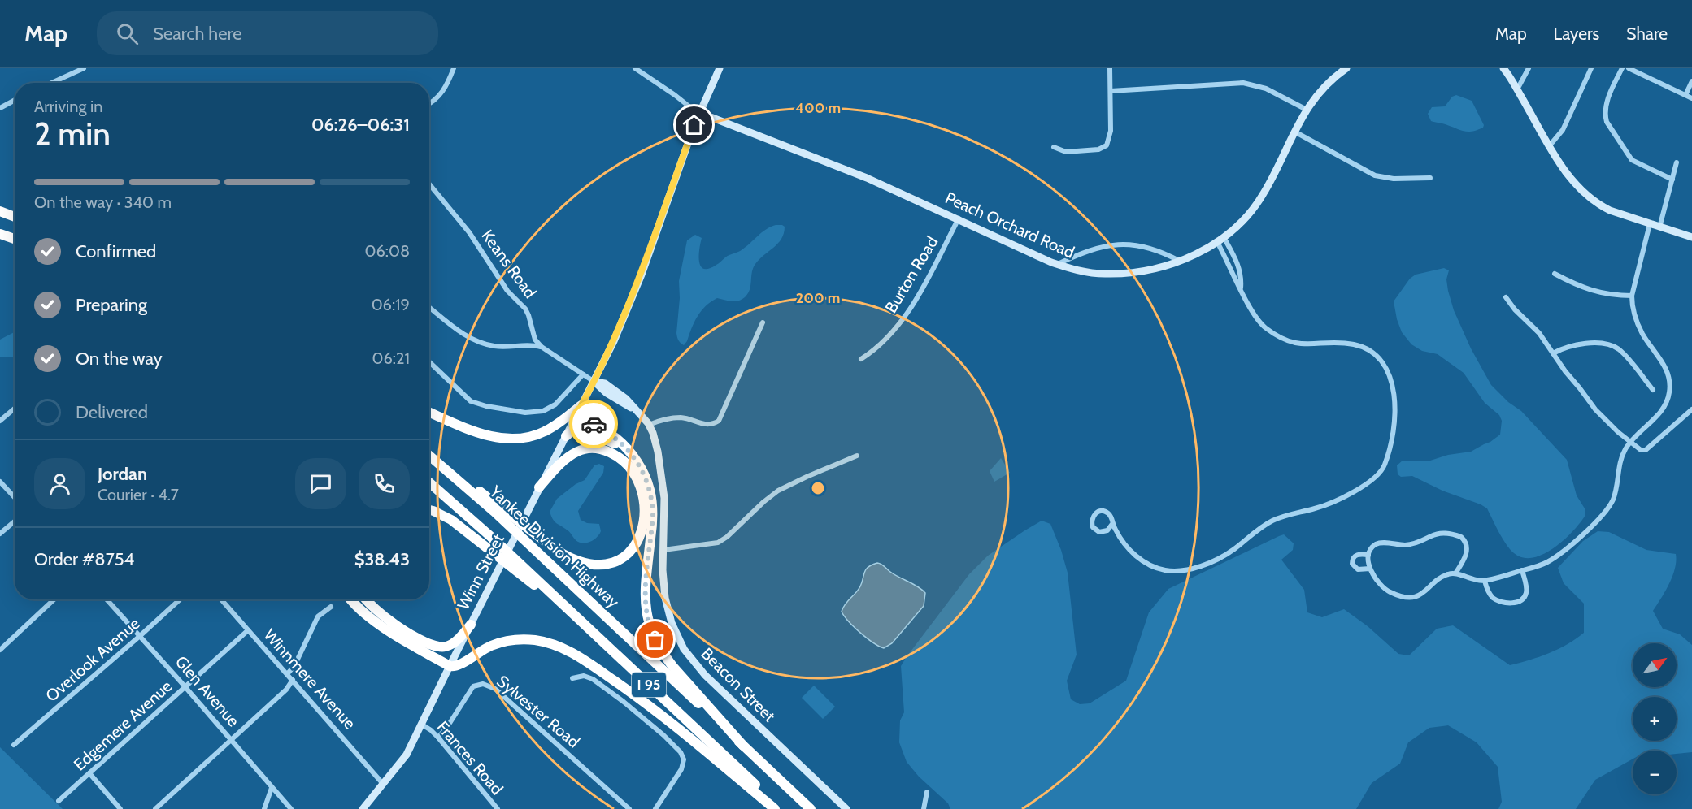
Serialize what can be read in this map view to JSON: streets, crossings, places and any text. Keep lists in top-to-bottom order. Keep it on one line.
{"streets":{"highway":["Yankee Division Highway","I 95"],"street":["Peach Orchard Road","Keans Road","Burton Road","Winn Street","Overlook Avenue","Winnmere Avenue","Beacon Street","Glen Avenue","Sylvester Road","Edgemere Avenue","Frances Road"]},"crossings":[["Peach Orchard Road","Burton Road"],["Peach Orchard Road","Winn Street"],["Keans Road","Winn Street"],["Keans Road","Beacon Street"],["Winn Street","Winnmere Avenue"],["Winn Street","Beacon Street"],["Winn Street","Frances Road"],["Overlook Avenue","Glen Avenue"],["Winnmere Avenue","Edgemere Avenue"],["Glen Avenue","Edgemere Avenue"],["Sylvester Road","Frances Road"]],"north":"top right","page":{"header":"Map","search":"Search here","nav":["Map","Layers","Share"],"heading":["2 min","Arriving in","06:26–06:31"],"panel":["Jordan","Courier · 4.7","Order #8754","$38.43"],"bar":"On the way · 340 m","list":[["Confirmed","06:08"],["Preparing","06:19"],["On the way","06:21"],"Delivered"],"map_buttons":["+","−"]},"rings":["400 m","200 m"]}
